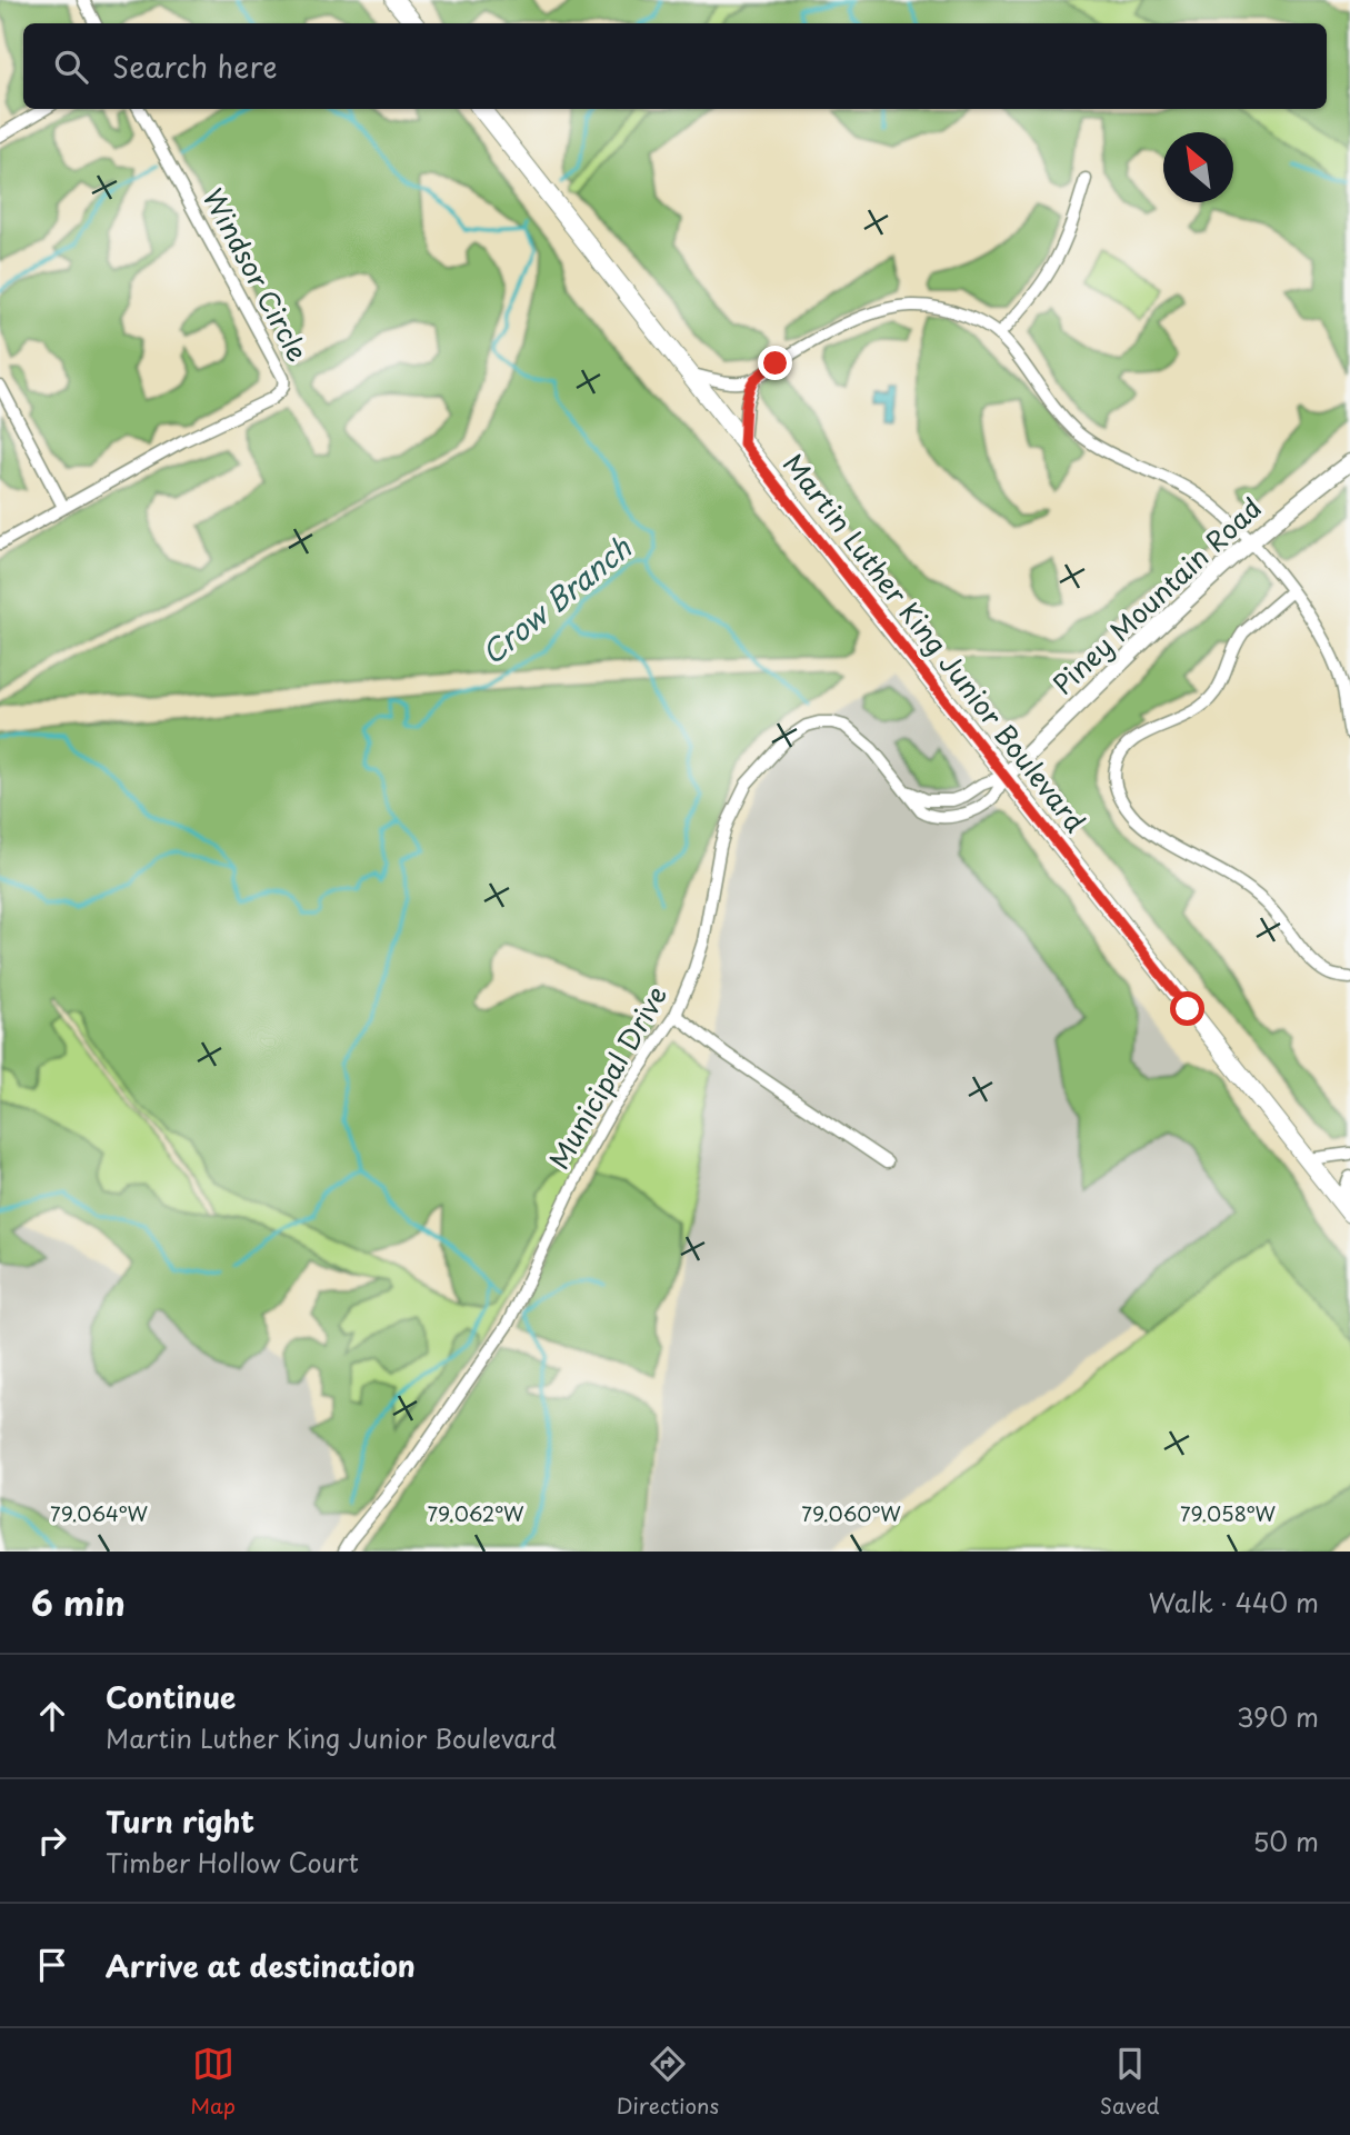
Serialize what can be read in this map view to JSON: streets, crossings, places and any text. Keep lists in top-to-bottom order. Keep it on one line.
{"streets":{"main road":["Martin Luther King Junior Boulevard"],"street":["Windsor Circle","Piney Mountain Road","Municipal Drive"]},"crossings":[["Piney Mountain Road","Martin Luther King Junior Boulevard"],["Piney Mountain Road","Municipal Drive"],["Martin Luther King Junior Boulevard","Municipal Drive"]],"water":["Crow Branch"],"north":"top left","page":{"search":"Search here","heading":["6 min","Walk · 440 m"],"list":[["Continue","Martin Luther King Junior Boulevard","390 m"],["Turn right","Timber Hollow Court","50 m"],"Arrive at destination"],"nav":["Map","Directions","Saved"]},"coordinates":["79.064°W","79.062°W","79.060°W","79.058°W"]}
